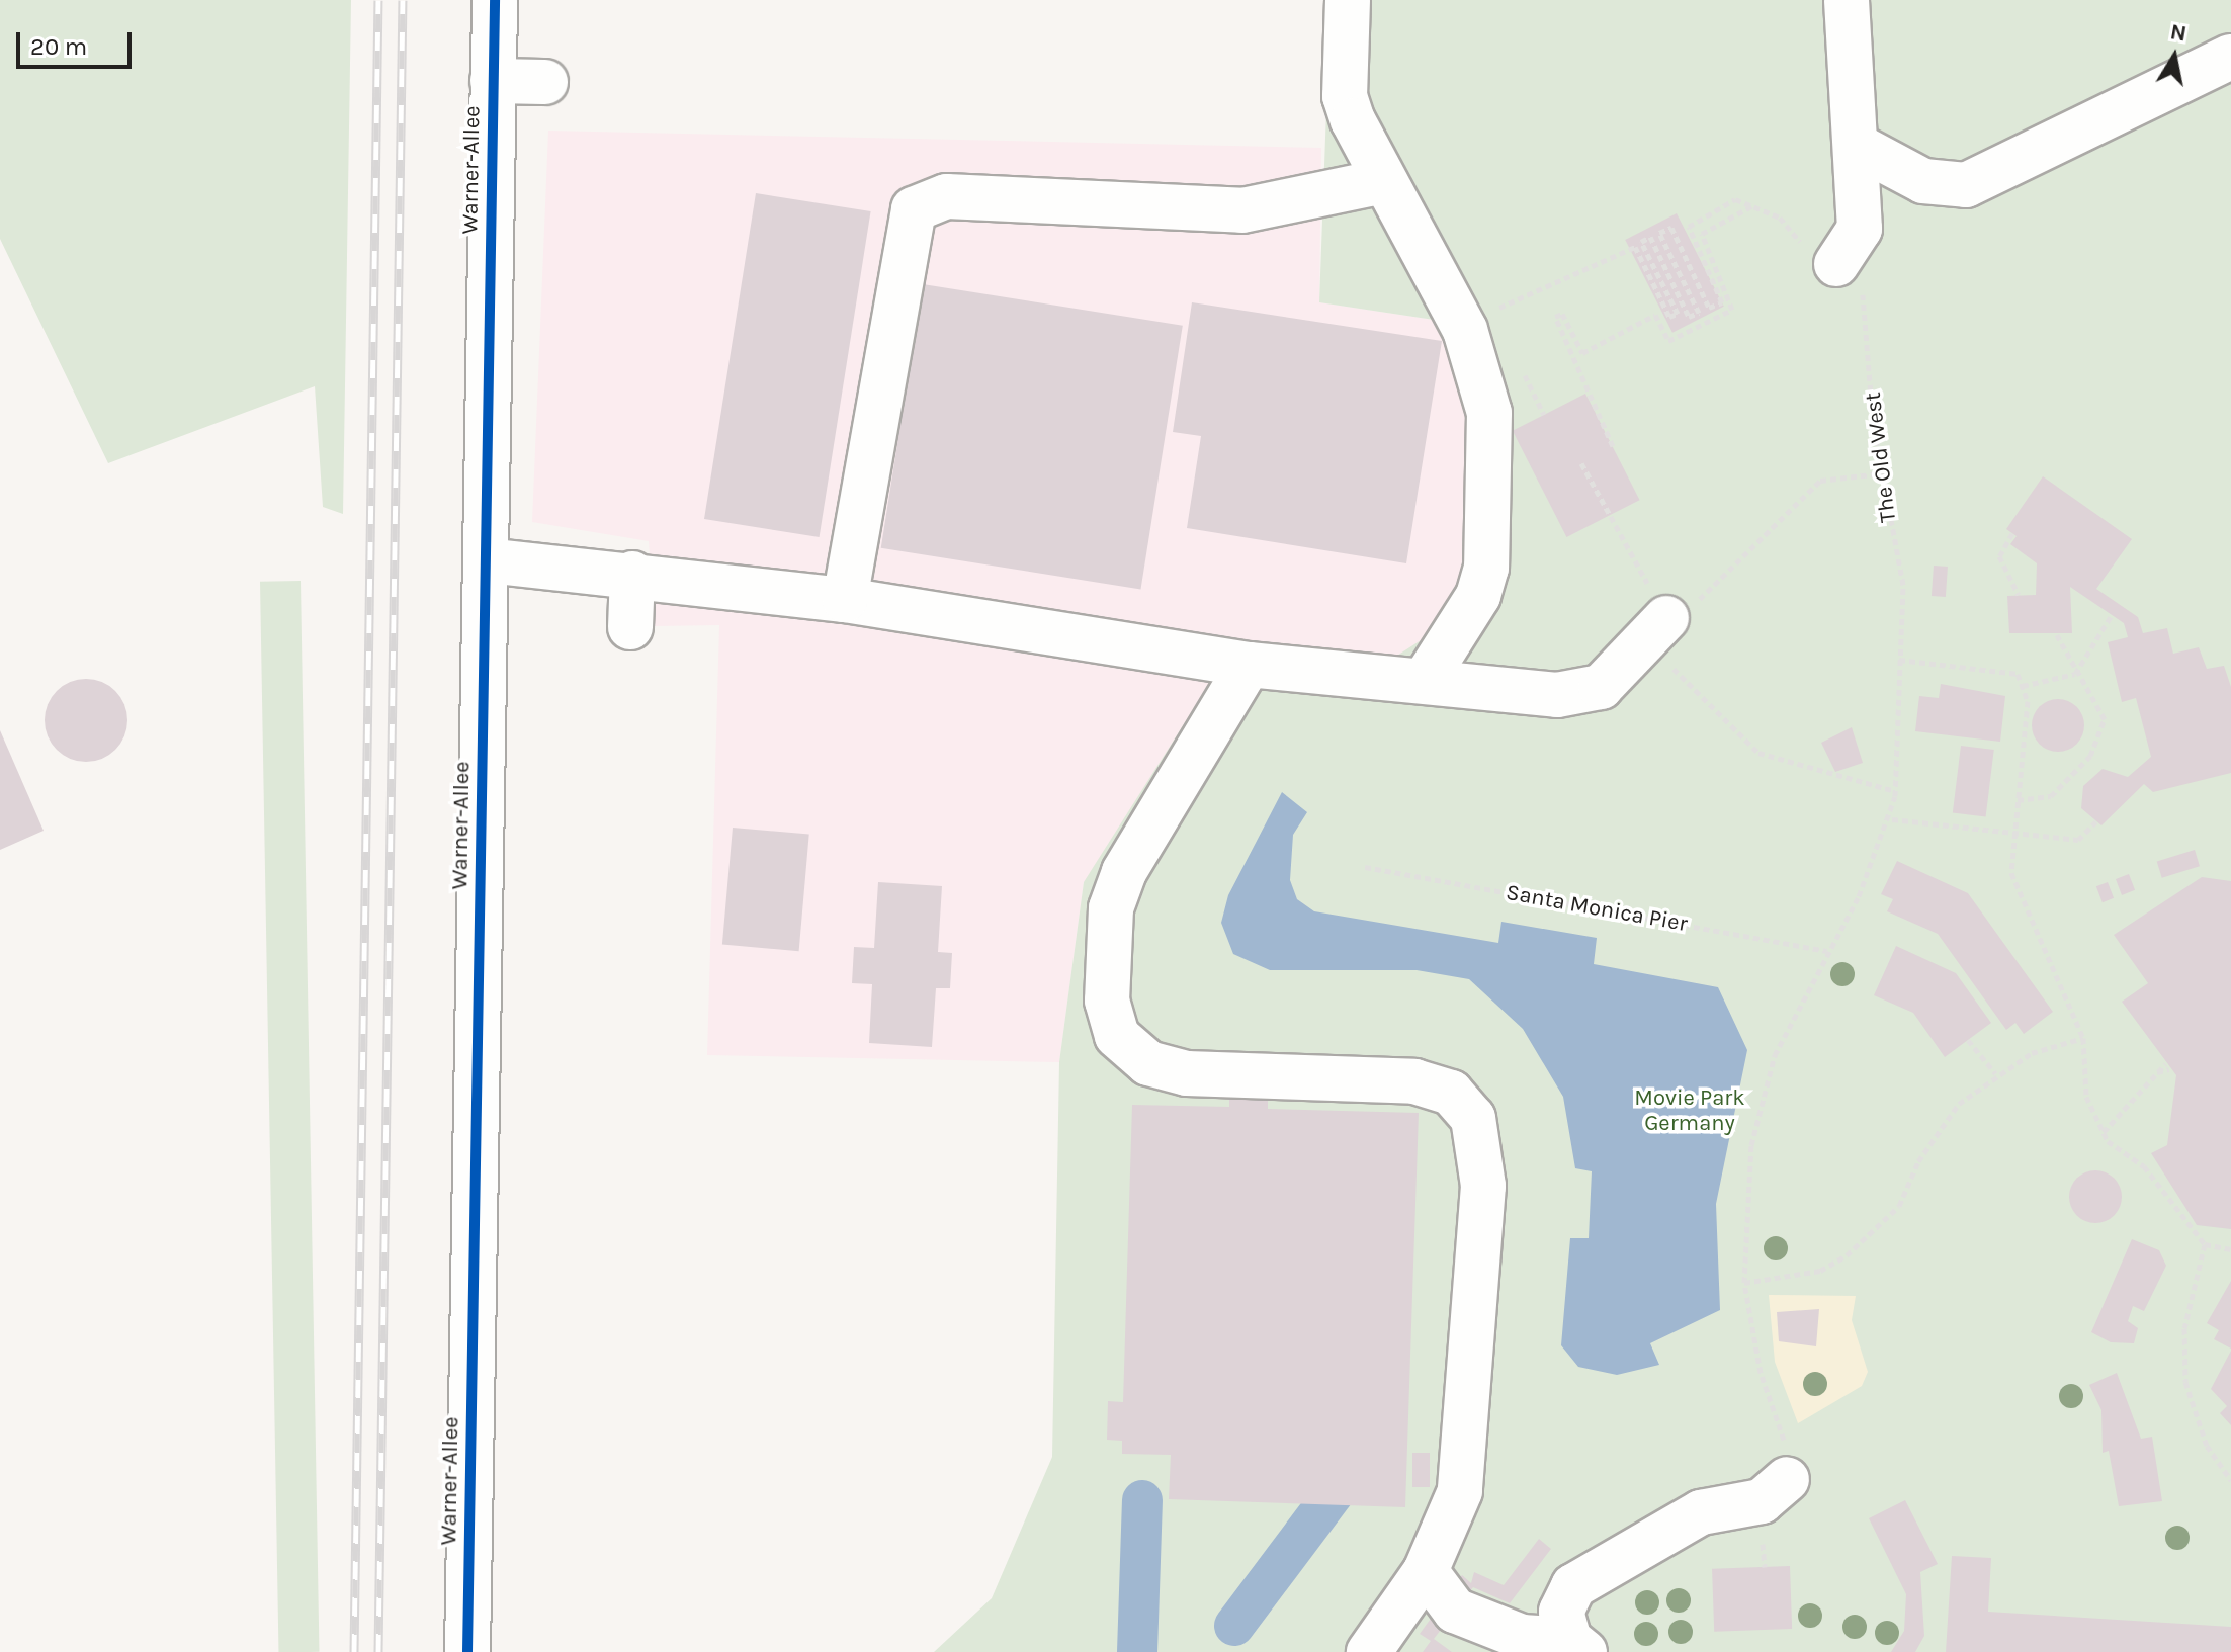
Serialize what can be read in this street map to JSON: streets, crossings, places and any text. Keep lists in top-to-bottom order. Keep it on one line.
{"streets":{"street":["Warner-Allee"],"path":["The Old West","Santa Monica Pier"]},"crossings":[["The Old West","Santa Monica Pier"]],"parks":["Movie Park Germany"],"scale_bar":"20 m","north":"top"}
